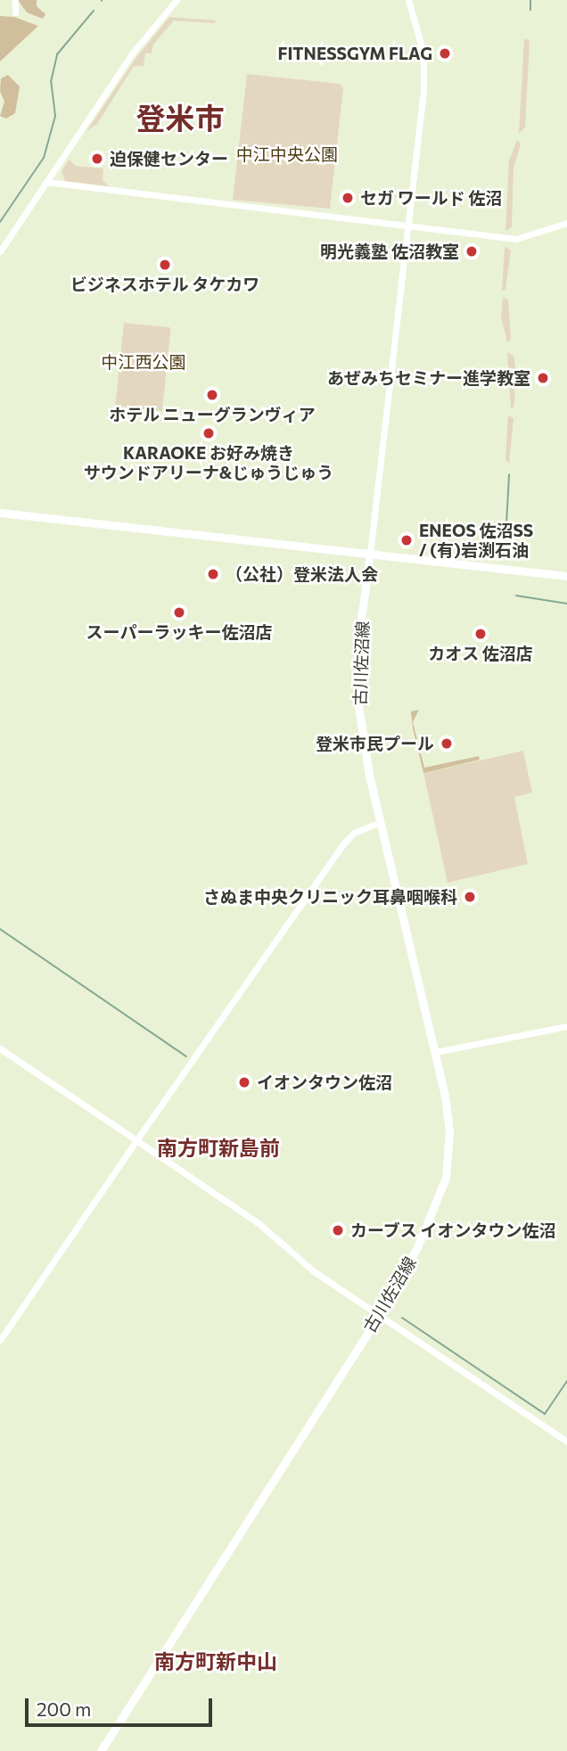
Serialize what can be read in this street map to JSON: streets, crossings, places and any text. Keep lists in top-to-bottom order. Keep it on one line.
{"streets":{"main road":["古川佐沼線"]},"districts":["登米市","南方町新島前","南方町新中山"],"parks":["中江中央公園","中江西公園"],"places":["FITNESSGYM FLAG","迫保健センター","セガ ワールド 佐沼","明光義塾 佐沼教室","ビジネスホテル タケカワ","あぜみちセミナー進学教室","ホテル ニューグランヴィア","KARAOKE お好み焼き サウンドアリーナ&じゅうじゅう","ENEOS 佐沼SS / (有)岩渕石油","（公社）登米法人会","スーパーラッキー佐沼店","カオス 佐沼店","登米市民プール","さぬま中央クリニック耳鼻咽喉科","イオンタウン佐沼","カーブス イオンタウン佐沼"],"scale_bar":"200 m"}
